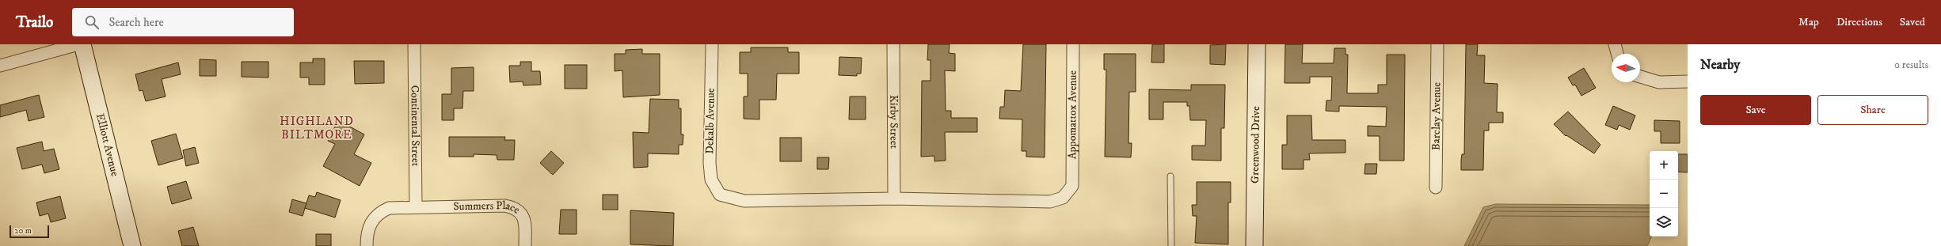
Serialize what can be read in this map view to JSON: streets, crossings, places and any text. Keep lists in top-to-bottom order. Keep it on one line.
{"streets":{"street":["Appomattox Avenue","Barclay Avenue","Dekalb Avenue","Kirby Street","Continental Street","Elliott Avenue","Greenwood Drive","Summers Place"]},"crossings":[["Appomattox Avenue","Dekalb Avenue"],["Appomattox Avenue","Kirby Street"],["Dekalb Avenue","Kirby Street"],["Continental Street","Summers Place"]],"districts":["HIGHLAND BILTMORE"],"scale_bar":"20 m","north":"left","page":{"header":"Trailo","search":"Search here","nav":["Map","Directions","Saved"],"heading":["Nearby","0 results"],"buttons":["Save","Share"],"map_buttons":["+","−"],"scale":"20 m"}}
